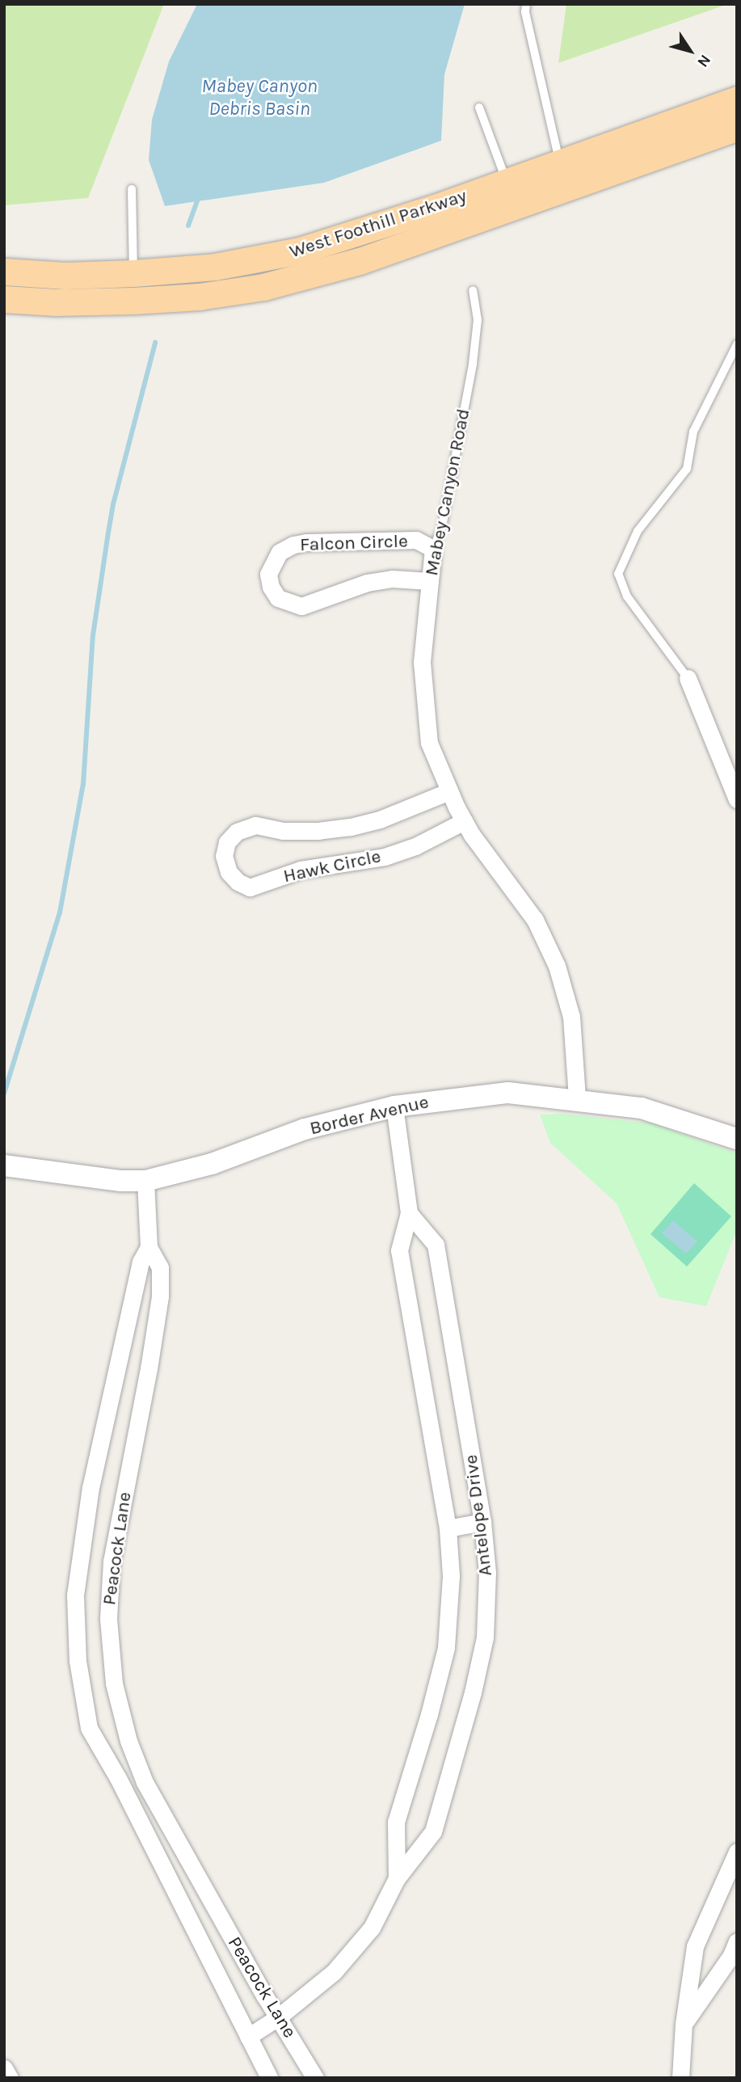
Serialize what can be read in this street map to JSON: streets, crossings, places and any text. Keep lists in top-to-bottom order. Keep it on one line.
{"streets":{"main road":["West Foothill Parkway"],"street":["Mabey Canyon Road","Falcon Circle","Hawk Circle","Border Avenue","Antelope Drive","Peacock Lane"]},"crossings":[["Mabey Canyon Road","Falcon Circle"],["Mabey Canyon Road","Hawk Circle"],["Mabey Canyon Road","Border Avenue"],["Border Avenue","Antelope Drive"],["Border Avenue","Peacock Lane"],["Antelope Drive","Peacock Lane"]],"water":["Mabey Canyon Debris Basin"],"north":"bottom right"}
